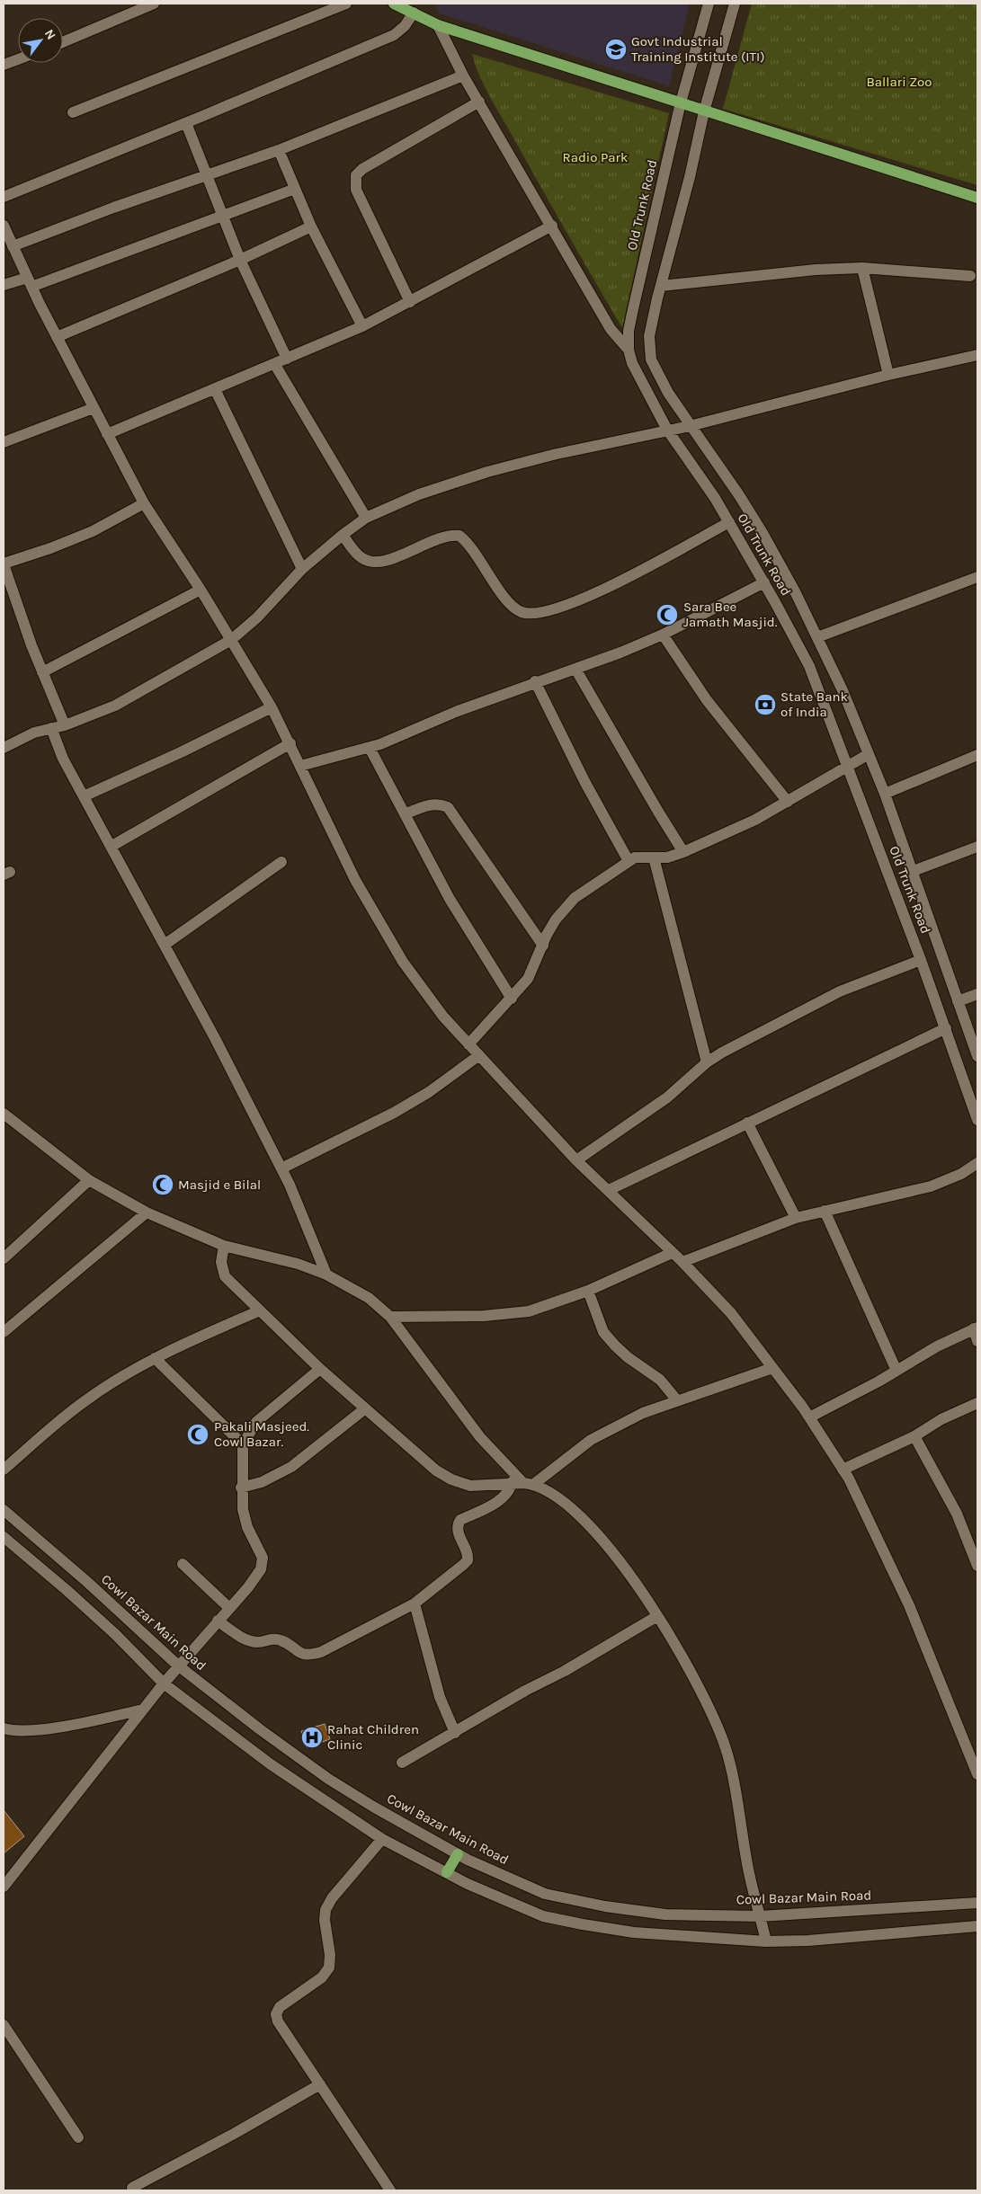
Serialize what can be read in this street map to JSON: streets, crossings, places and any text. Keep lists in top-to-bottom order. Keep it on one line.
{"streets":{"street":["Old Trunk Road","Cowl Bazar Main Road"]},"parks":["Ballari Zoo","Radio Park"],"places":{"school or university":["Govt Industrial Training Institute (ITI)"],"mosque":["Sara Bee Jamath Masjid.","Masjid e Bilal","Pakali Masjeed. Cowl Bazar."],"bank":["State Bank of India"],"hospital":["Rahat Children Clinic"]},"north":"top right"}
